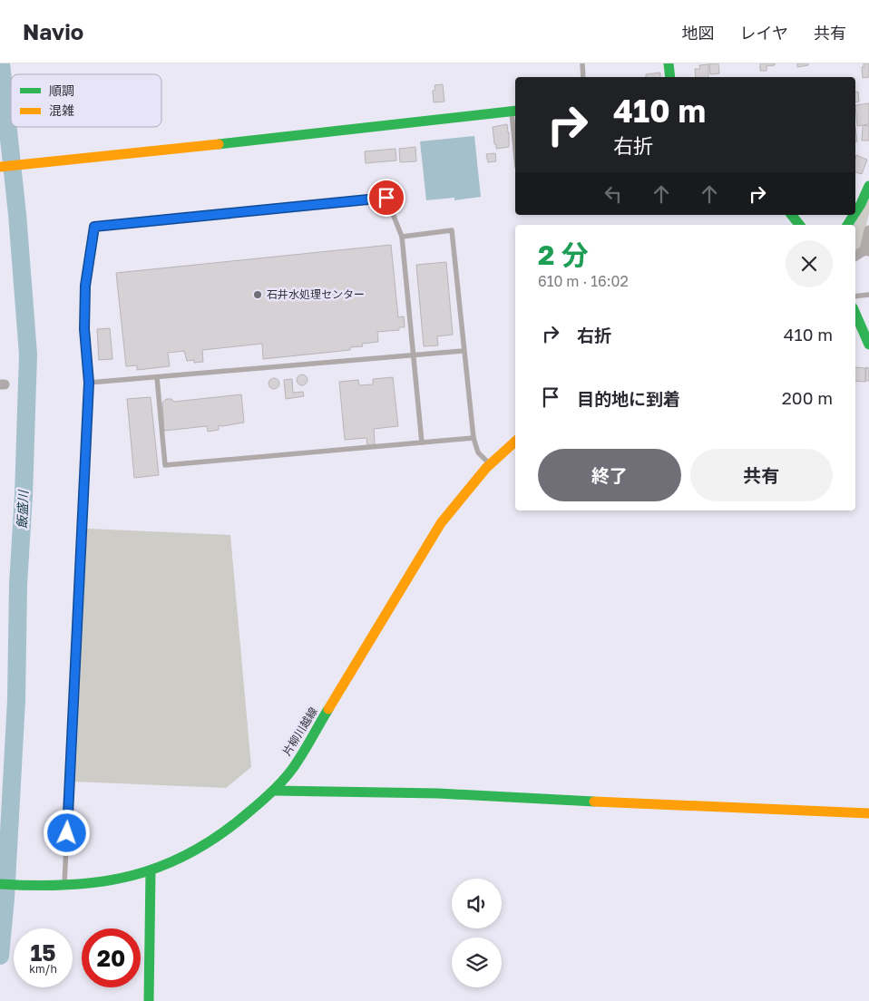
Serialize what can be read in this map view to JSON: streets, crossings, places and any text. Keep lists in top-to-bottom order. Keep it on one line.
{"streets":{"street":["片柳川越線"]},"water":["飯盛川"],"places":["石井水処理センター"],"legend":["順調","混雑"],"page":{"header":"Navio","nav":["地図","レイヤ","共有"],"turn":["410 m","右折"],"heading":["2 分","610 m · 16:02"],"list":[{"name":"右折","value":"410 m"},{"name":"目的地に到着","value":"200 m"}],"buttons":["終了","共有"],"speed":"15 km/h","limit":"20"}}
